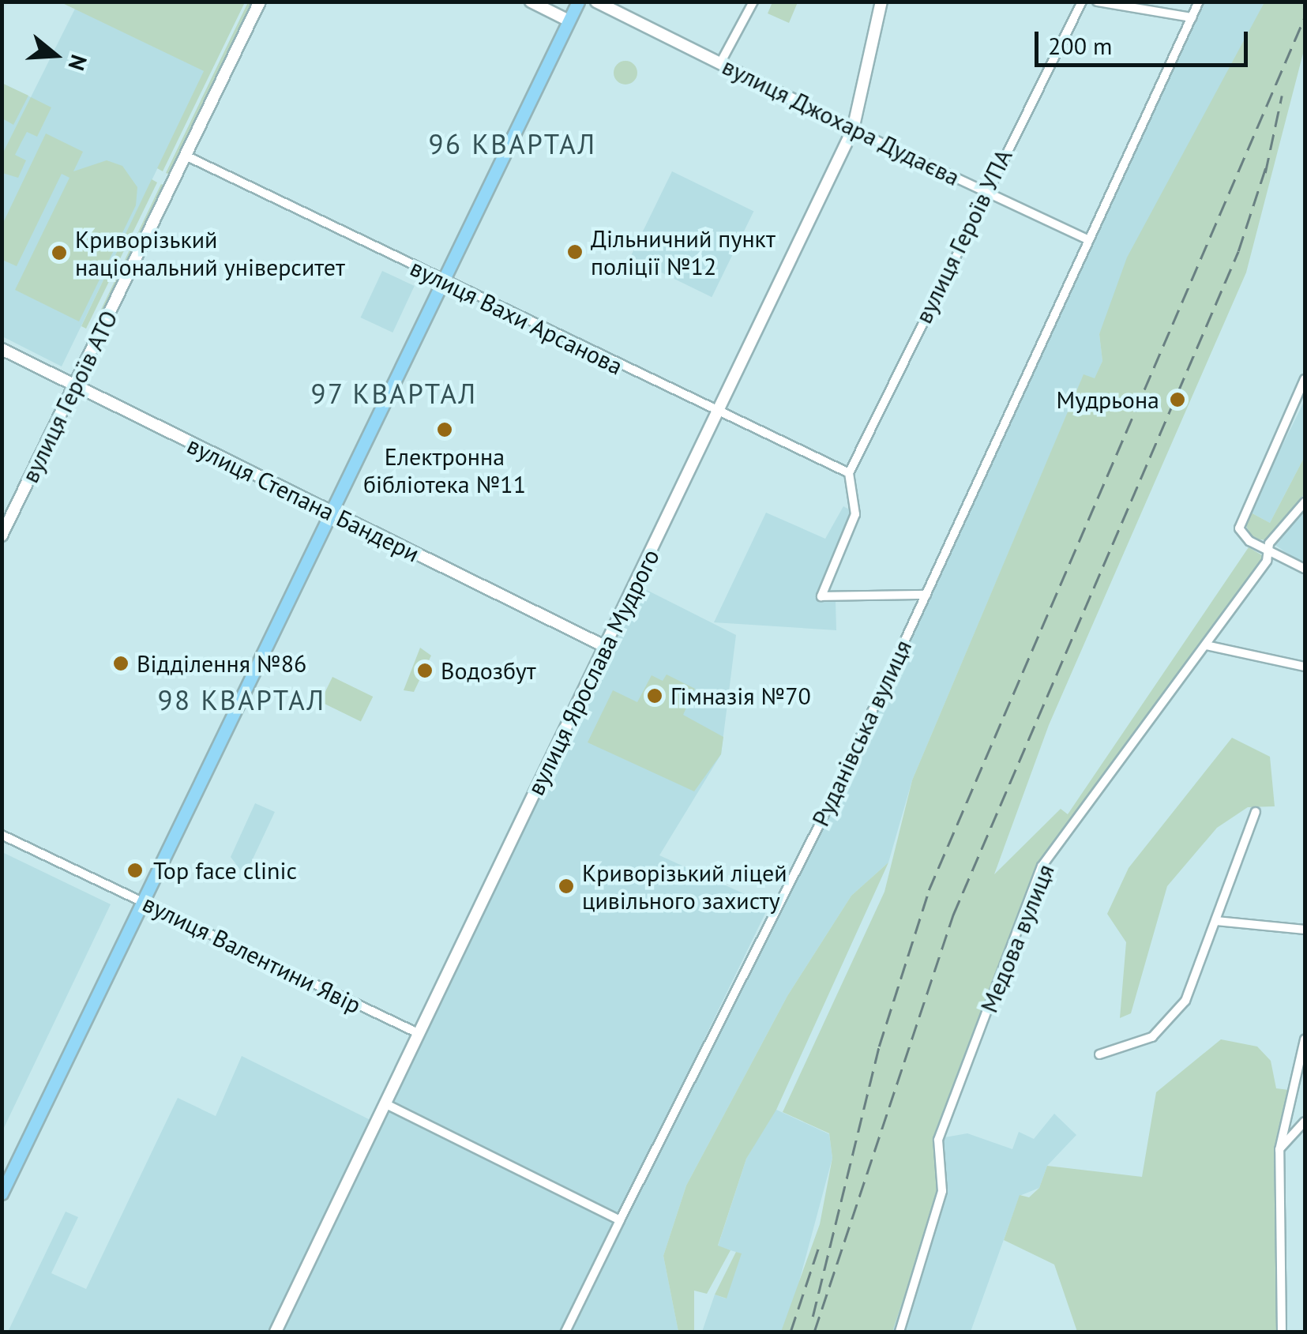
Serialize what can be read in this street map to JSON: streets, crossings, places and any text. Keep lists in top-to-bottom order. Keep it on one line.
{"streets":{"street":["вулиця Джохара Дудаєва","вулиця Героїв УПА","вулиця Вахи Арсанова","вулиця Героїв АТО","вулиця Степана Бандери","вулиця Ярослава Мудрого","Руданівська вулиця","Медова вулиця","вулиця Валентини Явір"]},"crossings":[["вулиця Джохара Дудаєва","вулиця Героїв УПА"],["вулиця Джохара Дудаєва","вулиця Ярослава Мудрого"],["вулиця Джохара Дудаєва","Руданівська вулиця"],["вулиця Героїв УПА","вулиця Вахи Арсанова"],["вулиця Вахи Арсанова","вулиця Героїв АТО"],["вулиця Вахи Арсанова","вулиця Ярослава Мудрого"],["вулиця Героїв АТО","вулиця Степана Бандери"],["вулиця Степана Бандери","вулиця Ярослава Мудрого"],["вулиця Ярослава Мудрого","вулиця Валентини Явір"]],"districts":["96 КВАРТАЛ","97 КВАРТАЛ","98 КВАРТАЛ"],"places":["Дільничний пункт поліції №12","Криворізький національний університет","Мудрьона","Електронна бібліотека №11","Відділення №86","Водозбут","Гімназія №70","Top face clinic","Криворізький ліцей цивільного захисту"],"scale_bar":"200 m","north":"right"}
